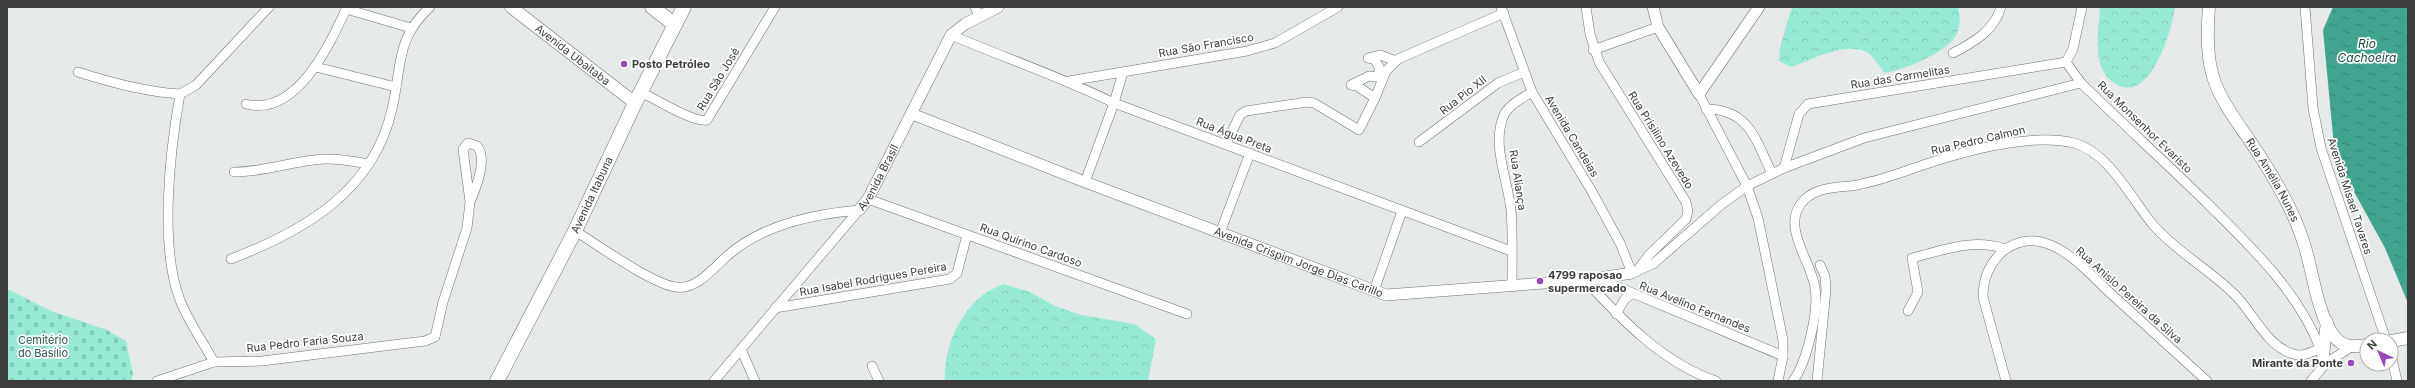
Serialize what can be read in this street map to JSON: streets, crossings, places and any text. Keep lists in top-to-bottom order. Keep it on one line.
{"streets":{"main road":["Avenida Ubaitaba","Rua Amélia Nunes","Avenida Itabuna"],"street":["Rua São Francisco","Rua das Carmelitas","Rua São José","Rua Pio XII","Rua Monsenhor Evaristo","Rua Água Preta","Avenida Candeias","Rua Prisilino Azevedo","Rua Pedro Calmon","Avenida Brasil","Rua Aliança","Avenida Misael Tavares","Rua Quirino Cardoso","Avenida Crispim Jorge Dias Carillo","Rua Isabel Rodrigues Pereira","Rua Anisio Pereira da Silva","Rua Avelino Fernandes","Rua Pedro Faria Souza"]},"crossings":[["Rua São Francisco","Rua Água Preta"],["Avenida Ubaitaba","Rua São José"],["Avenida Ubaitaba","Avenida Itabuna"],["Rua das Carmelitas","Rua Monsenhor Evaristo"],["Rua São José","Avenida Itabuna"],["Rua Pio XII","Avenida Candeias"],["Rua Monsenhor Evaristo","Rua Pedro Calmon"],["Rua Monsenhor Evaristo","Avenida Crispim Jorge Dias Carillo"],["Rua Água Preta","Avenida Brasil"],["Rua Água Preta","Rua Aliança"],["Avenida Candeias","Rua Prisilino Azevedo"],["Avenida Candeias","Rua Aliança"],["Avenida Candeias","Avenida Crispim Jorge Dias Carillo"],["Rua Prisilino Azevedo","Avenida Crispim Jorge Dias Carillo"],["Avenida Brasil","Rua Quirino Cardoso"],["Avenida Brasil","Avenida Crispim Jorge Dias Carillo"],["Avenida Brasil","Rua Isabel Rodrigues Pereira"],["Rua Aliança","Avenida Crispim Jorge Dias Carillo"],["Rua Quirino Cardoso","Rua Isabel Rodrigues Pereira"],["Avenida Crispim Jorge Dias Carillo","Rua Avelino Fernandes"]],"water":["Rio Cachoeira"],"parks":["Cemitério do Basílio"],"places":["Posto Petróleo","4799 raposao supermercado","Mirante da Ponte"],"north":"top left"}
